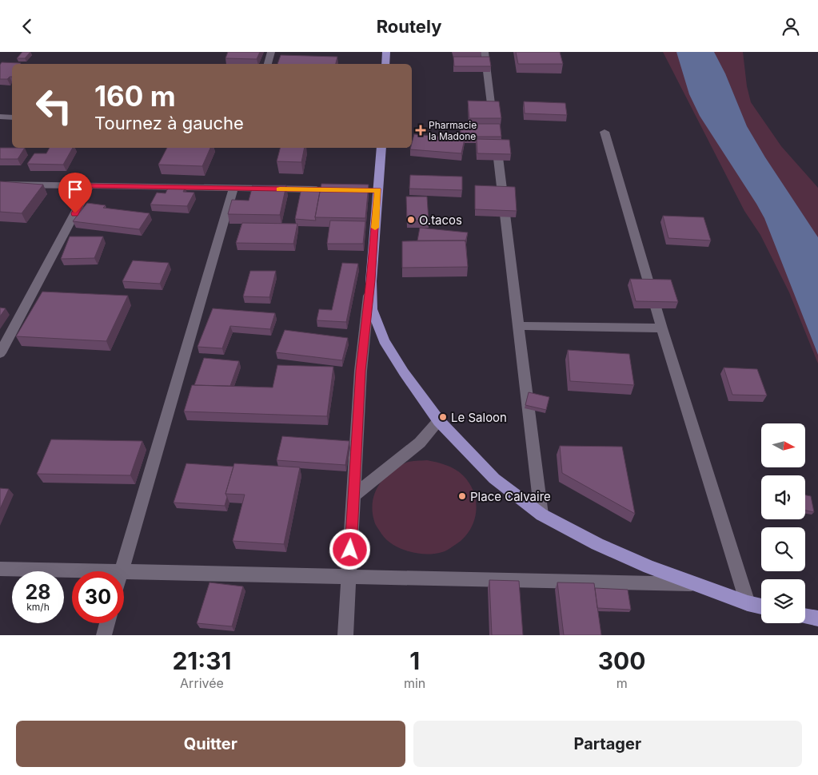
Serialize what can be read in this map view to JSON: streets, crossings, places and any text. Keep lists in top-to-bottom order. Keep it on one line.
{"places":{"health":["Pharmacie la Madone"],"other":["O.tacos","Le Saloon","Place Calvaire"]},"north":"right","page":{"header":"Routely","turn":["160 m","Tournez à gauche"],"speed":"28 km/h","limit":"30","eta":["21:31","Arrivée","1","min","300","m"],"buttons":["Quitter","Partager"]}}
